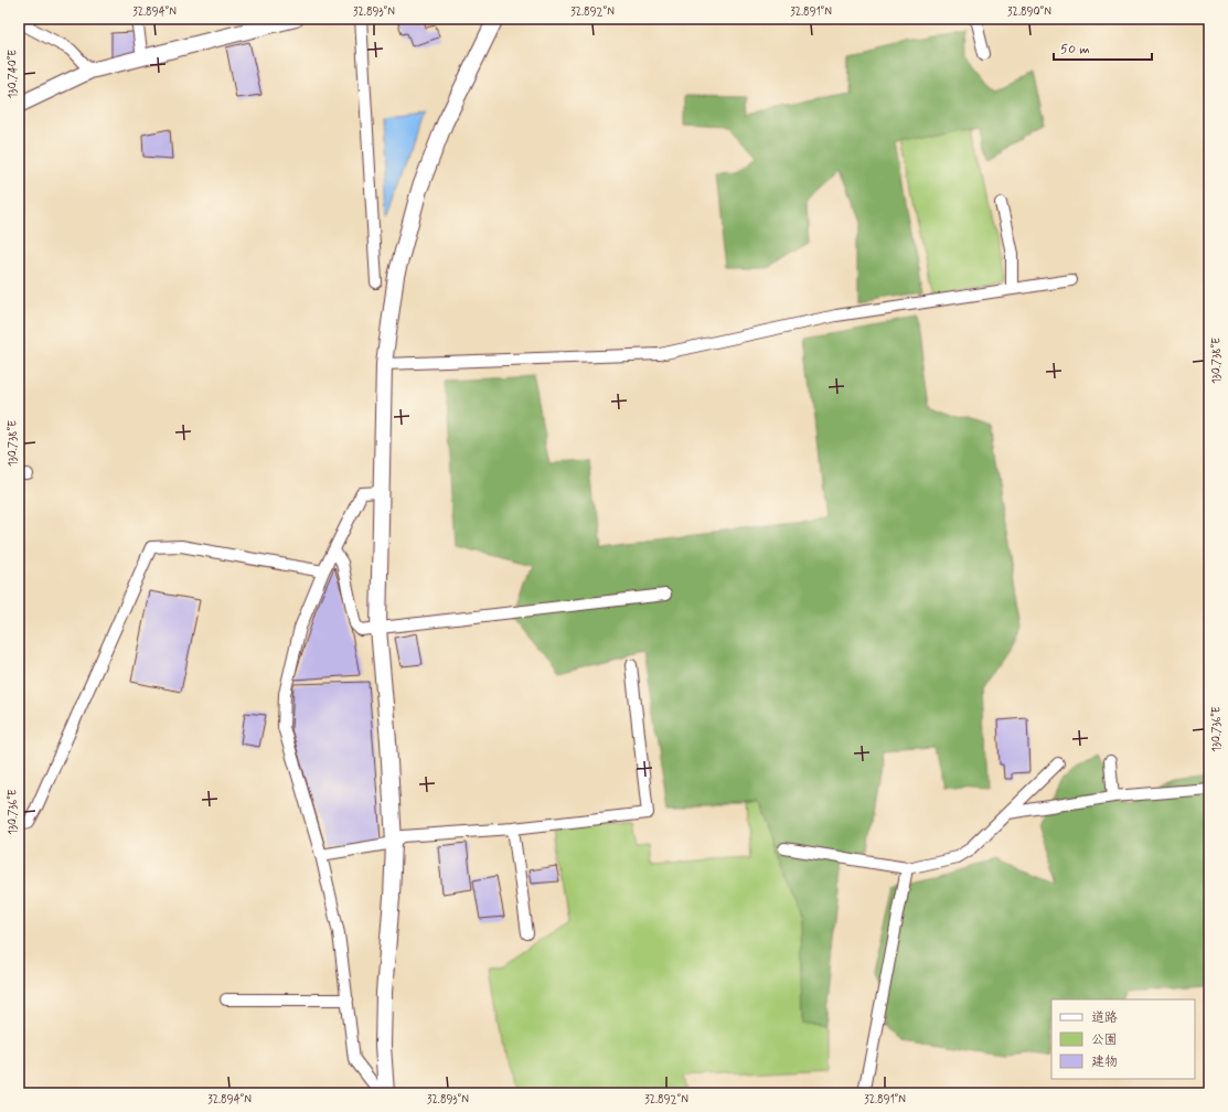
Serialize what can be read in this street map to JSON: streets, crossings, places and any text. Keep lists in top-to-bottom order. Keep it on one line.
{"legend":["道路","公園","建物"],"scale_bar":"50 m","coordinates":["32.894°N","32.893°N","32.892°N","32.891°N","32.890°N","130.740°E","130.738°E","130.736°E"]}
